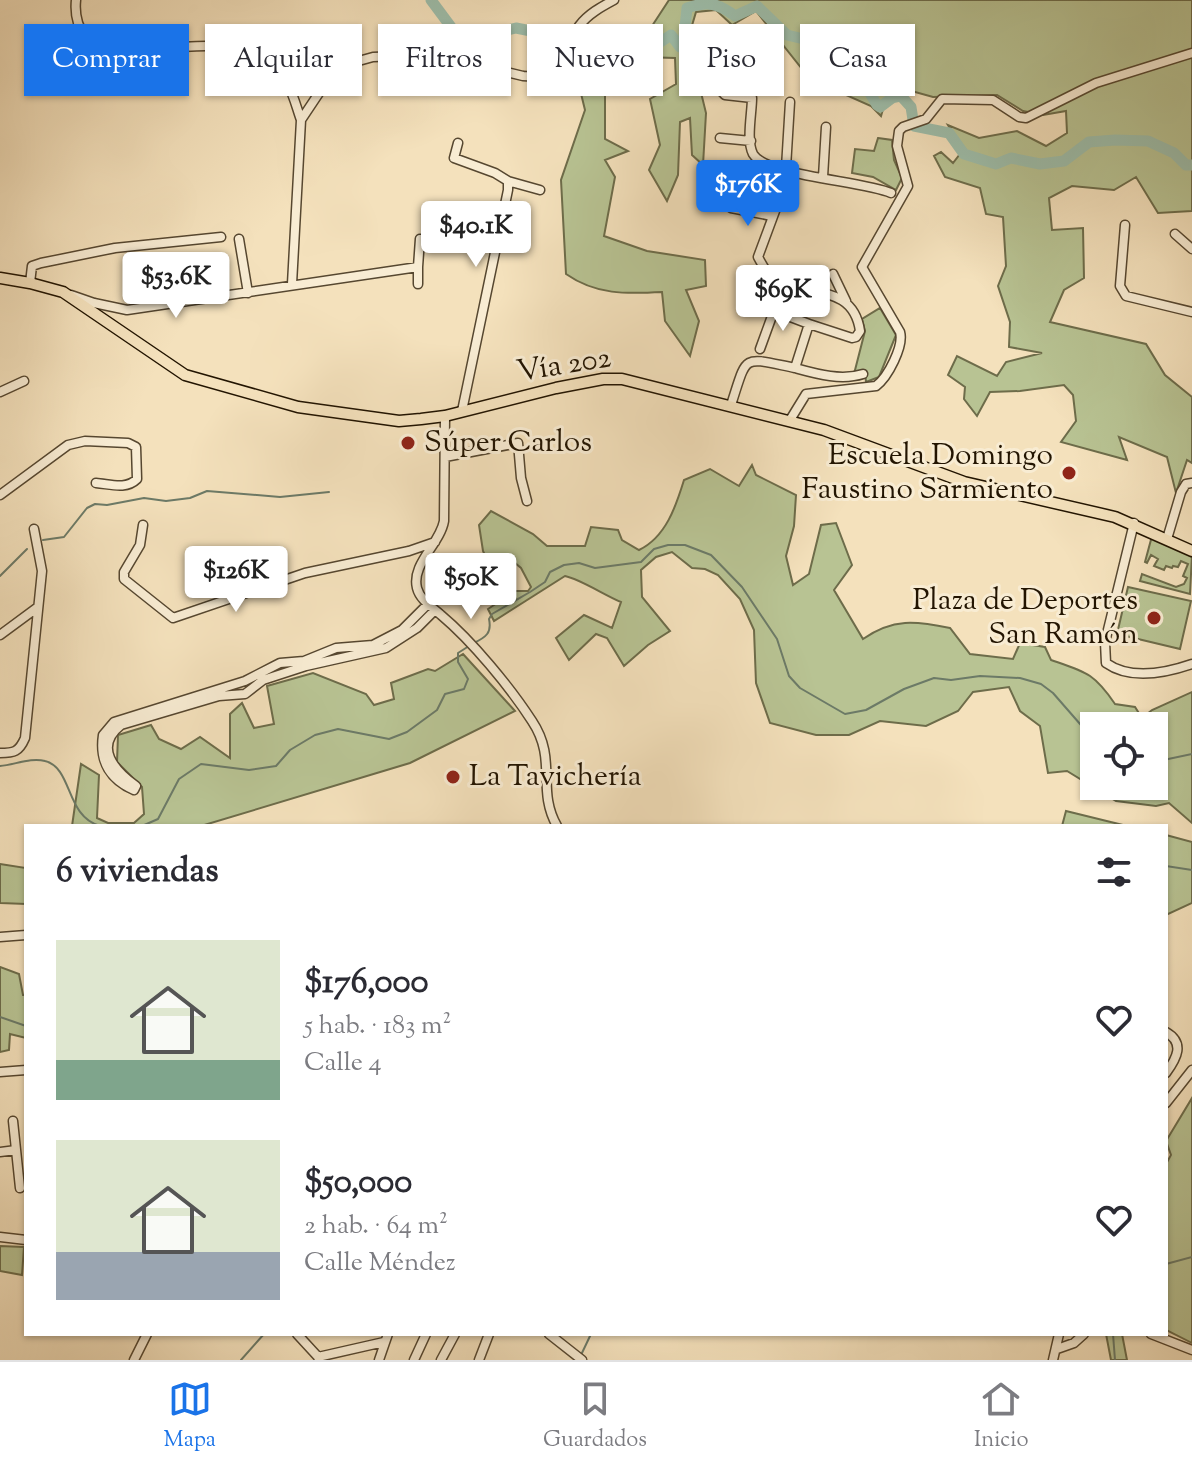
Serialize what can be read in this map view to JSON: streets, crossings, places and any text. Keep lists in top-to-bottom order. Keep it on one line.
{"streets":{"main road":["Vía 202"]},"places":["Súper Carlos","Escuela Domingo Faustino Sarmiento","Plaza de Deportes San Ramón","La Tavichería"],"page":{"chip":["Comprar","Alquilar","Filtros","Nuevo","Piso","Casa"],"price":["$176K","$40.1K","$53.6K","$69K","$126K","$50K"],"heading":"6 viviendas","list":[{"name":"$176,000","note":"5 hab. · 183 m² · Calle 4"},{"name":"$50,000","note":"2 hab. · 64 m² · Calle Méndez"}],"tabs":["Mapa","Guardados","Inicio"]}}
